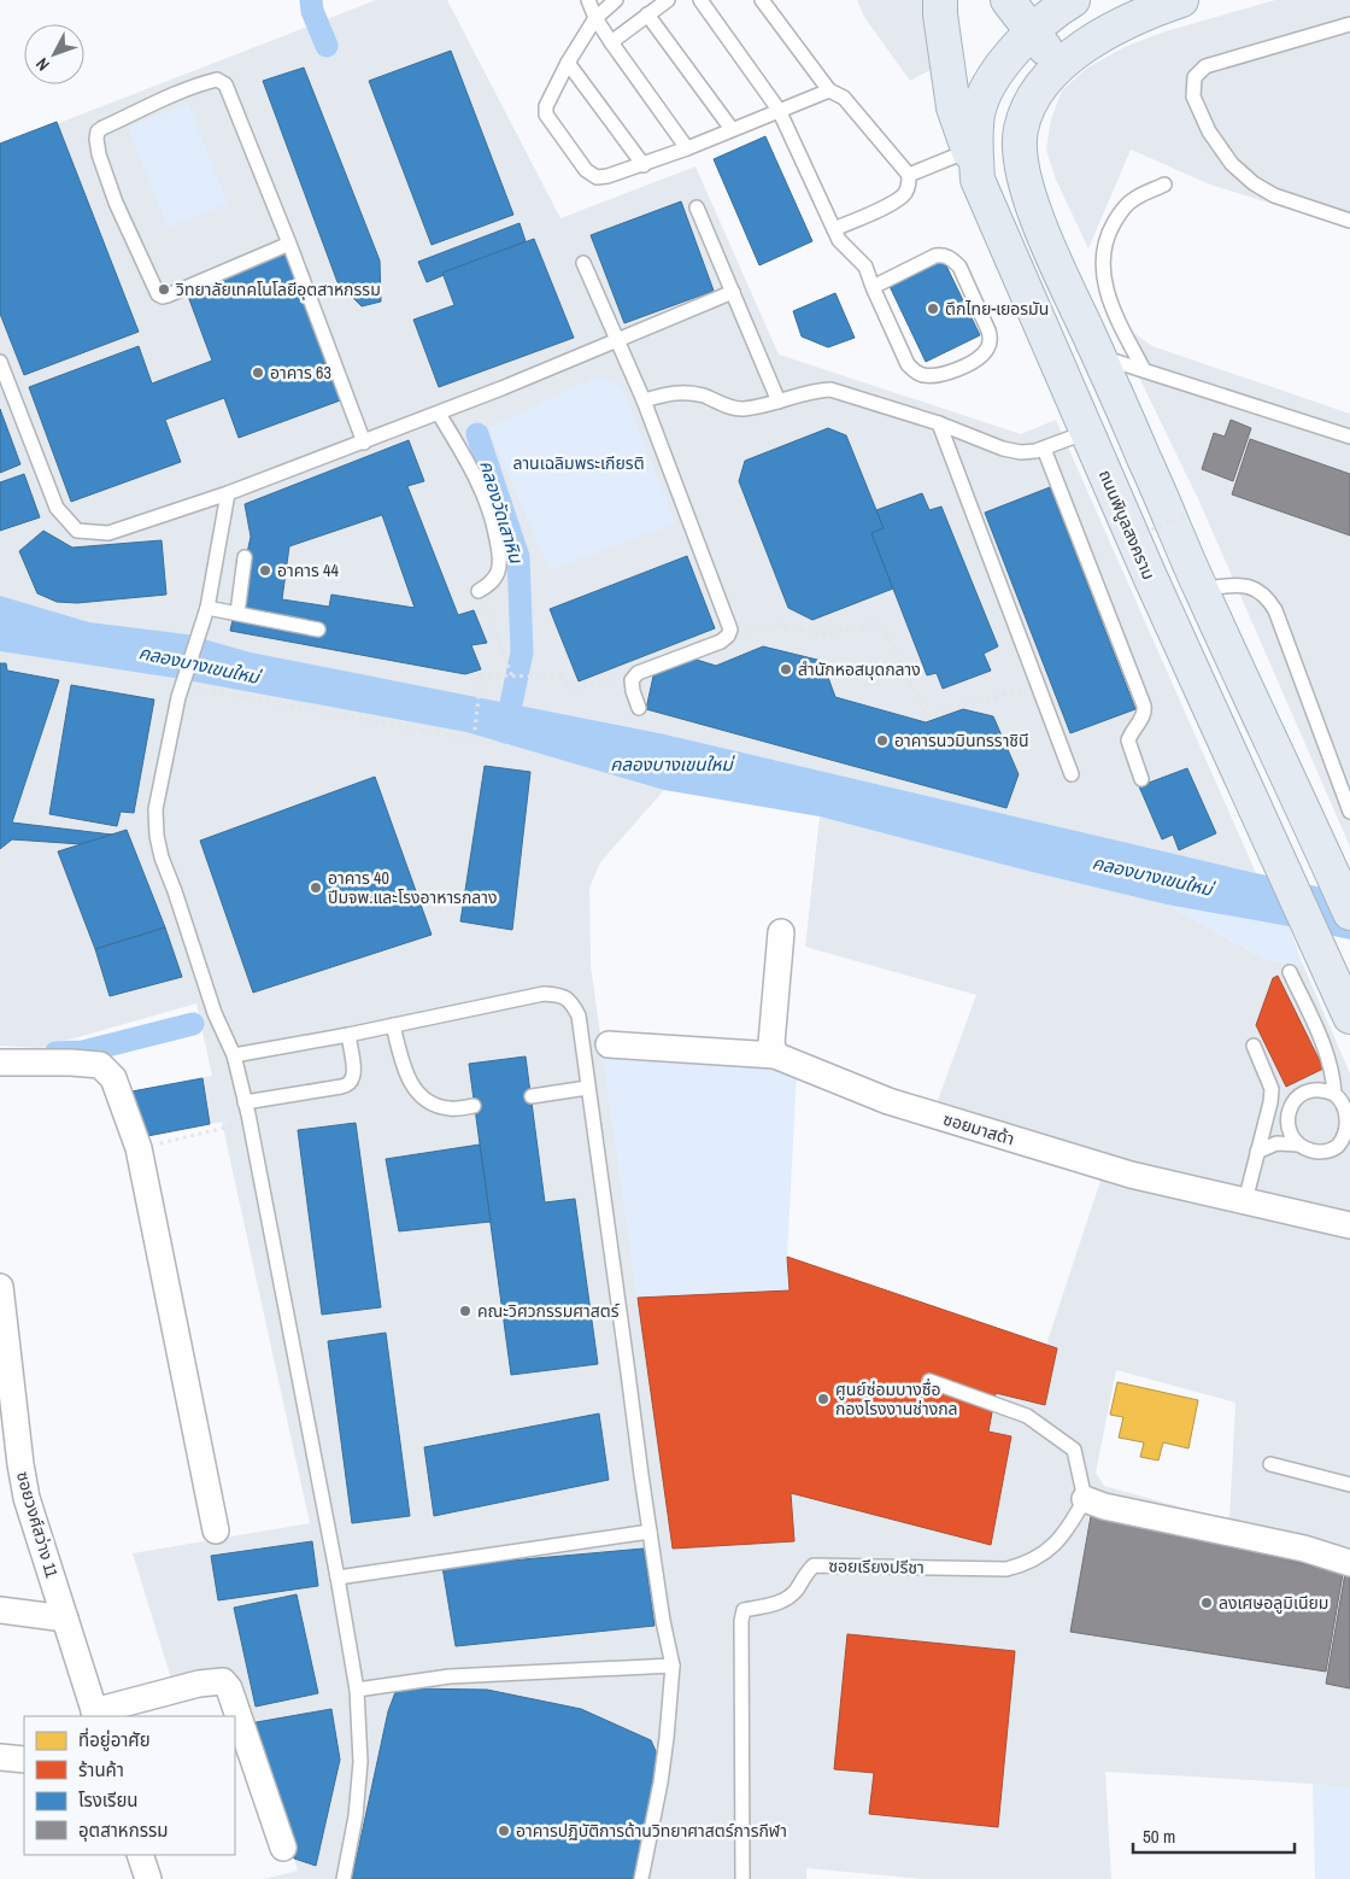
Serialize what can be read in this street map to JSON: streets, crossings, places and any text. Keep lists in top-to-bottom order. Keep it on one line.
{"streets":{"main road":["ถนนพิบูลสงคราม"],"street":["ซอยมาสด้า","ซอยวงศ์สว่าง 11"],"lane":["ซอยเรียงปรีชา"]},"water":["คลองวัดเสาหิน","คลองบางเขนใหม่"],"parks":["ลานเฉลิมพระเกียรติ"],"places":["วิทยาลัยเทคโนโลยีอุตสาหกรรม","ตึกไทย-เยอรมัน","อาคาร 63","อาคาร 44","สำนักหอสมุดกลาง","อาคารนวมินทรราชินี","อาคาร 40 ปีมจพ.และโรงอาหารกลาง","คณะวิศวกรรมศาสตร์","ศูนย์ซ่อมบางซื่อ กองโรงงานช่างกล","ลงเศษอลูมิเนียม","อาคารปฏิบัติการด้านวิทยาศาสตร์การกีฬา"],"legend":["ที่อยู่อาศัย","ร้านค้า","โรงเรียน","อุตสาหกรรม"],"scale_bar":"50 m","north":"bottom left"}
